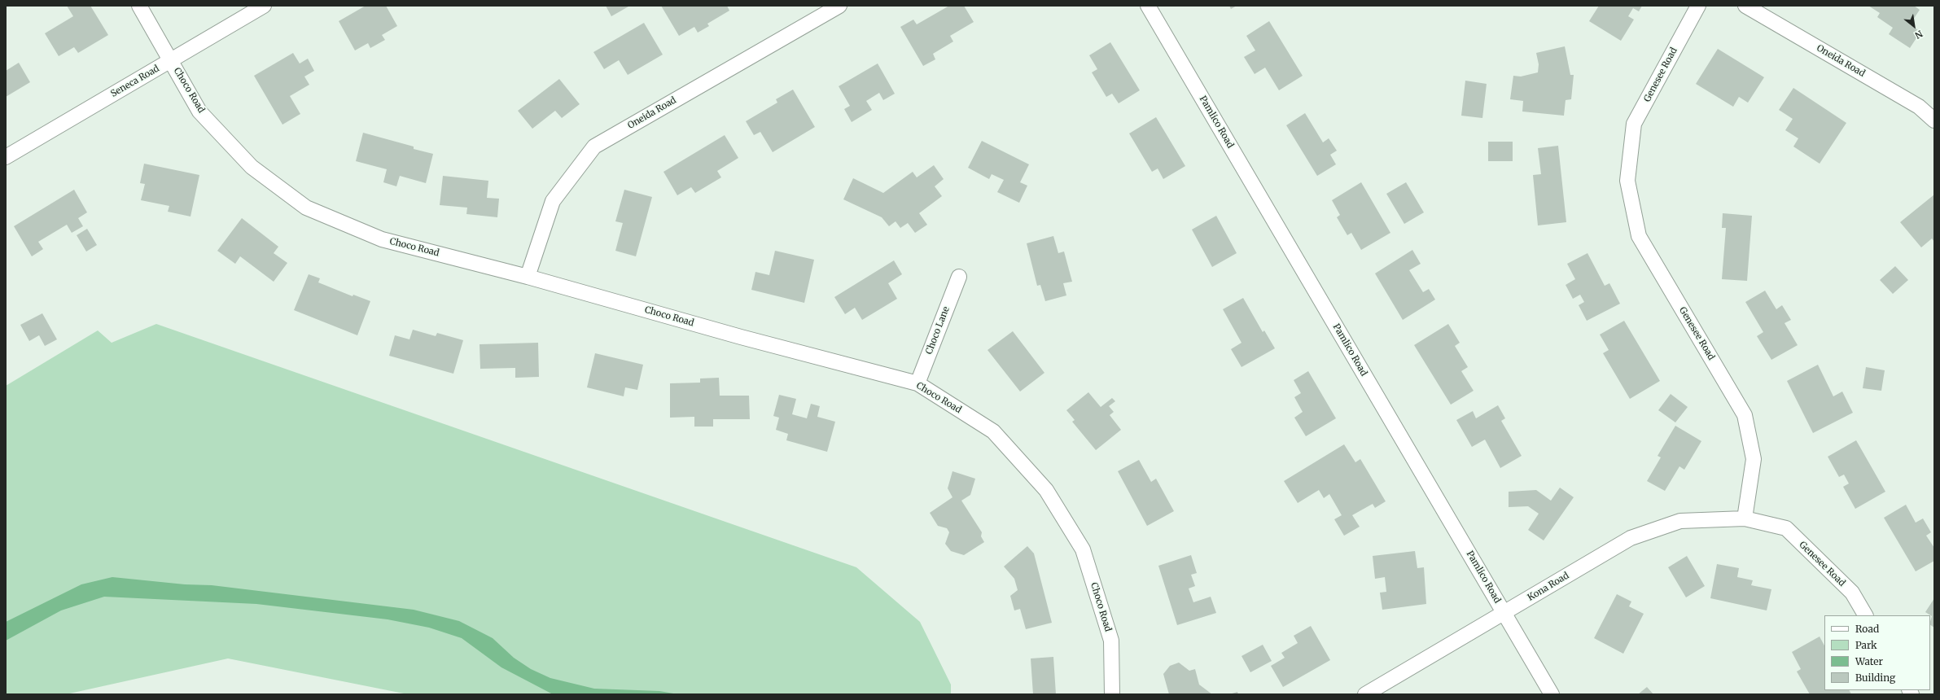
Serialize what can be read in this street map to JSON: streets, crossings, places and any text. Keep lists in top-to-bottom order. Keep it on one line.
{"streets":{"street":["Oneida Road","Genesee Road","Seneca Road","Choco Road","Pamlico Road","Choco Lane","Kona Road"]},"crossings":[["Oneida Road","Choco Road"],["Genesee Road","Kona Road"],["Seneca Road","Choco Road"],["Choco Road","Choco Lane"],["Pamlico Road","Kona Road"]],"legend":["Road","Park","Water","Building"],"north":"bottom right"}
